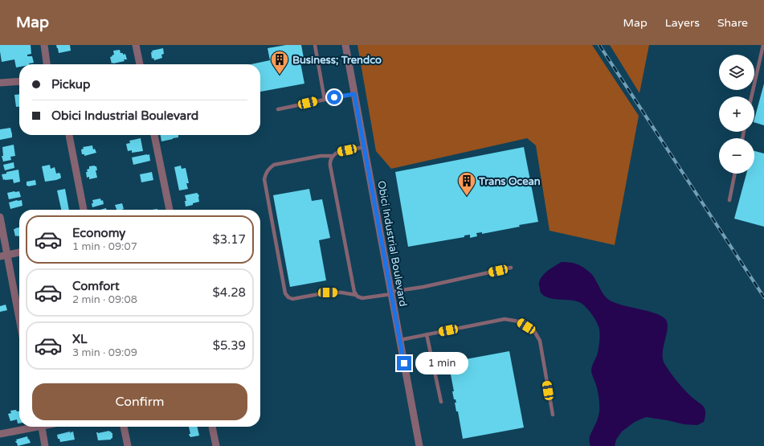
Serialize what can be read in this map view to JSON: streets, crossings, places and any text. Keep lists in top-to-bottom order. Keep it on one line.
{"streets":{"street":["Obici Industrial Boulevard"]},"places":{"building":["Business; Trendco","Trans Ocean"]},"page":{"header":"Map","nav":["Map","Layers","Share"],"map_buttons":["+","−"],"banner":["Pickup","Obici Industrial Boulevard"],"list":[{"name":"Economy","note":"1 min · 09:07","value":"$3.17"},{"name":"Comfort","note":"2 min · 09:08","value":"$4.28"},{"name":"XL","note":"3 min · 09:09","value":"$5.39"}],"bubble":"1 min","buttons":"Confirm"}}
